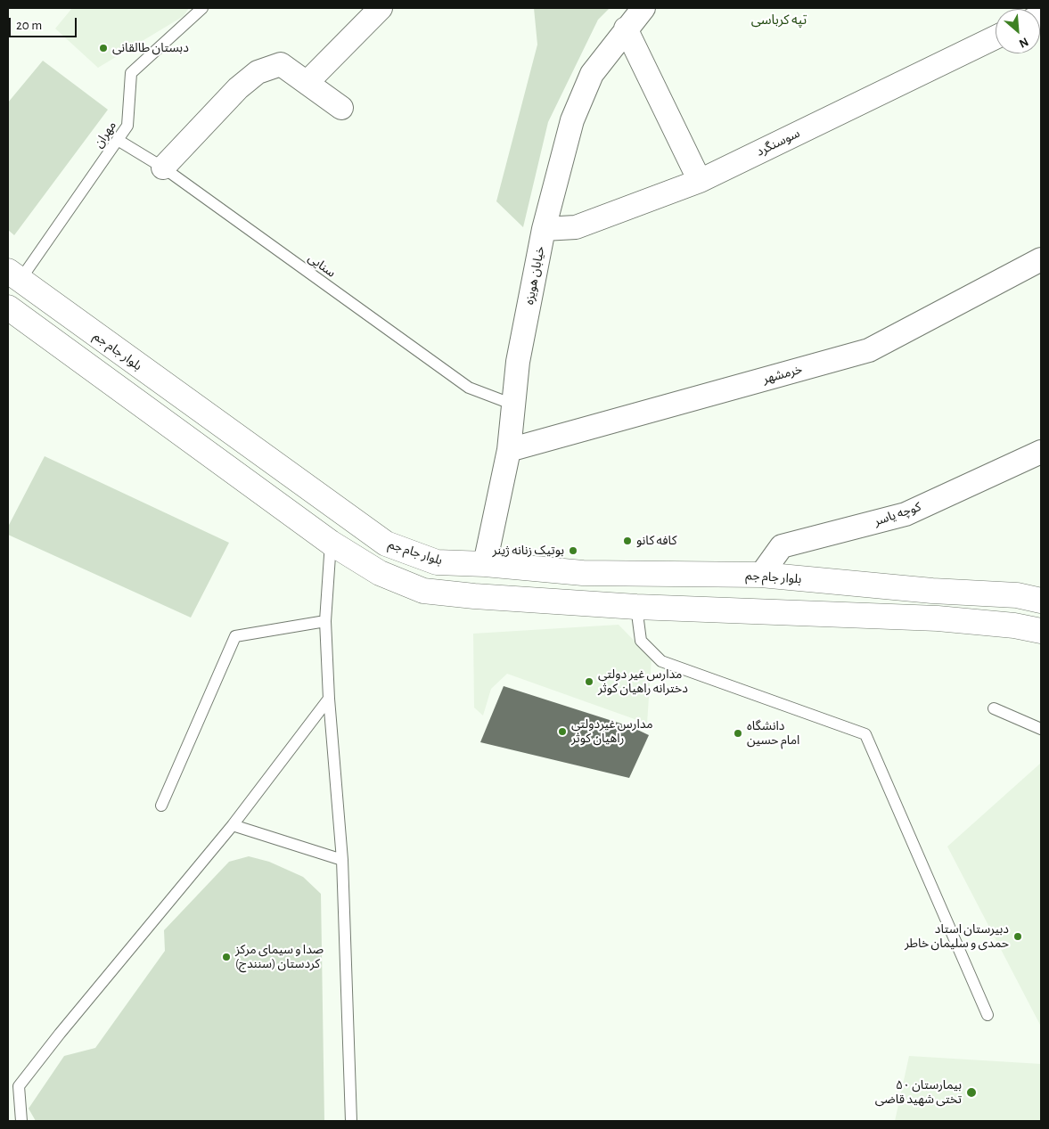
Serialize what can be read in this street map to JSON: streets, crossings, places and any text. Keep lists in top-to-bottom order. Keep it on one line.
{"streets":{"main road":["بلوار جام جم"],"street":["سوسنگرد","خیابان هویزه","خرمشهر","کوچه یاسر"],"lane":["مهران","سنایی"]},"crossings":[["مهران","سنایی"],["مهران","بلوار جام جم"],["سوسنگرد","خیابان هویزه"],["سنایی","خیابان هویزه"],["خیابان هویزه","بلوار جام جم"],["خیابان هویزه","خرمشهر"],["بلوار جام جم","کوچه یاسر"]],"districts":["تپه کرباسی"],"places":["دبستان طالقانی","کافه کانو","بوتیک زنانه ژینر","مدارس غیر دولتی دخترانه راهیان کوثر","مدارس غیردولتی راهیان کوثر","دانشگاه امام حسین","دبیرستان استاد حمدی و سلیمان خاطر","صدا و سیمای مرکز کردستان (سنندج)","بیمارستان ۵۰ تختی شهید قاضی"],"scale_bar":"20 m","north":"bottom right"}
